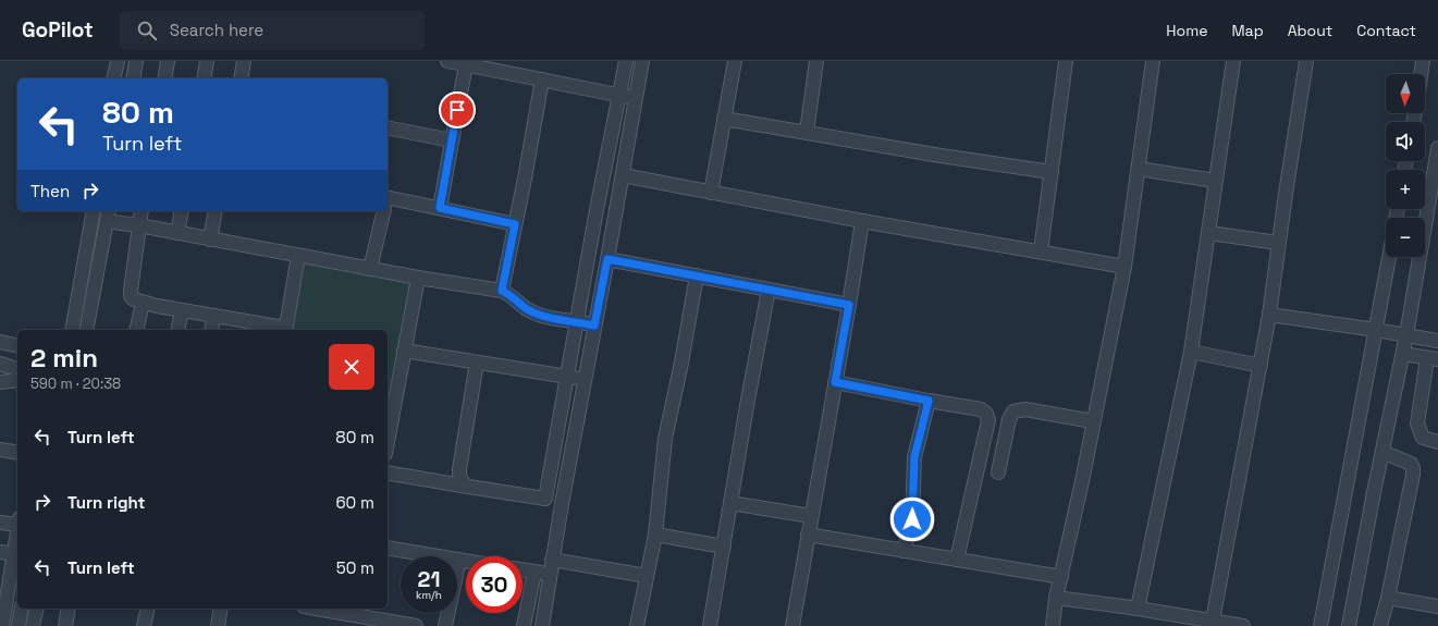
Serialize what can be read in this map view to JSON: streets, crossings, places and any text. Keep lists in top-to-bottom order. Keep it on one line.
{"north":"bottom","page":{"header":"GoPilot","search":"Search here","nav":["Home","Map","About","Contact"],"map_buttons":["+","−"],"turn":["80 m","Turn left"],"then":"Then","heading":["2 min","590 m · 20:38"],"list":[{"name":"Turn left","value":"80 m"},{"name":"Turn right","value":"60 m"},{"name":"Turn left","value":"50 m"}],"speed":"21 km/h","limit":"30"}}
